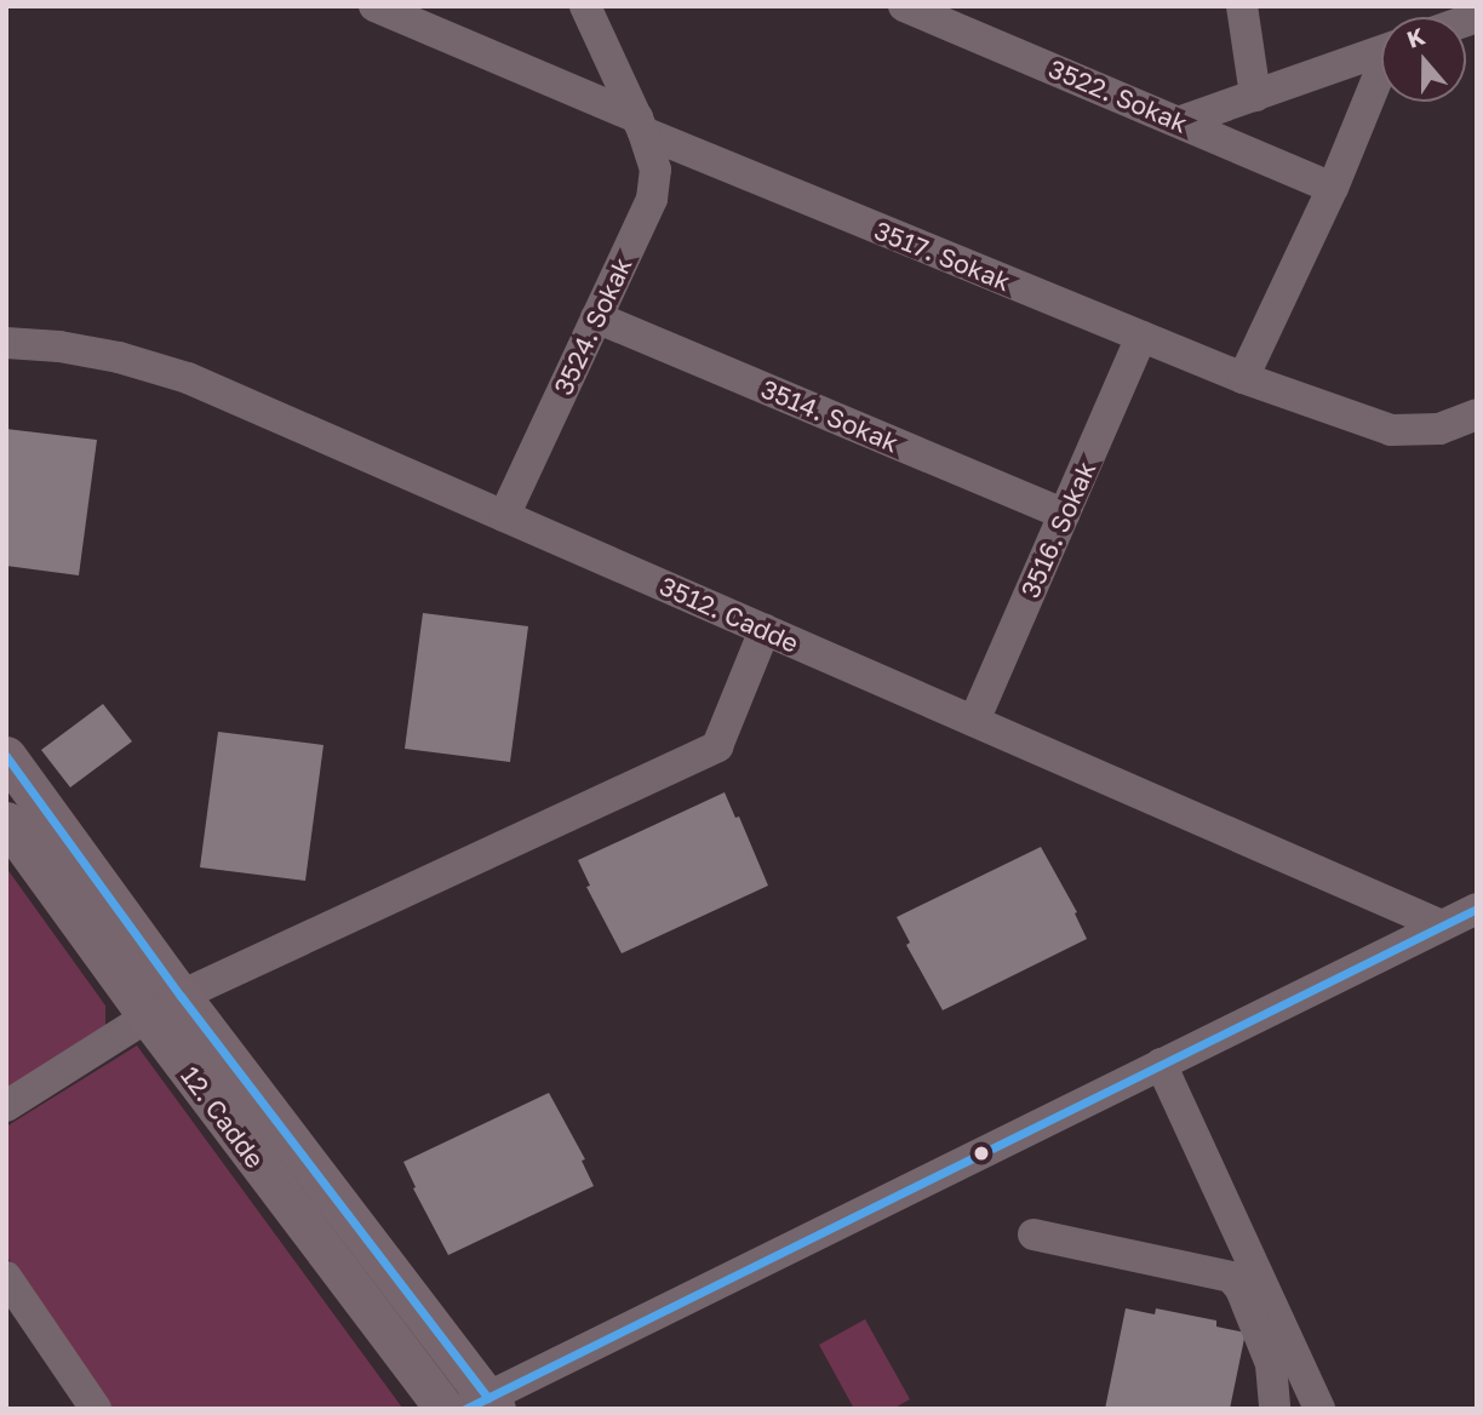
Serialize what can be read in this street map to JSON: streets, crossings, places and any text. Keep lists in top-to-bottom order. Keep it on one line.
{"streets":{"main road":["12. Cadde"],"street":["3522. Sokak","3517. Sokak","3524. Sokak","3514. Sokak","3516. Sokak","3512. Cadde"]},"crossings":[["3517. Sokak","3524. Sokak"],["3517. Sokak","3516. Sokak"],["3524. Sokak","3514. Sokak"],["3524. Sokak","3512. Cadde"],["3514. Sokak","3516. Sokak"],["3516. Sokak","3512. Cadde"]],"north":"top"}
